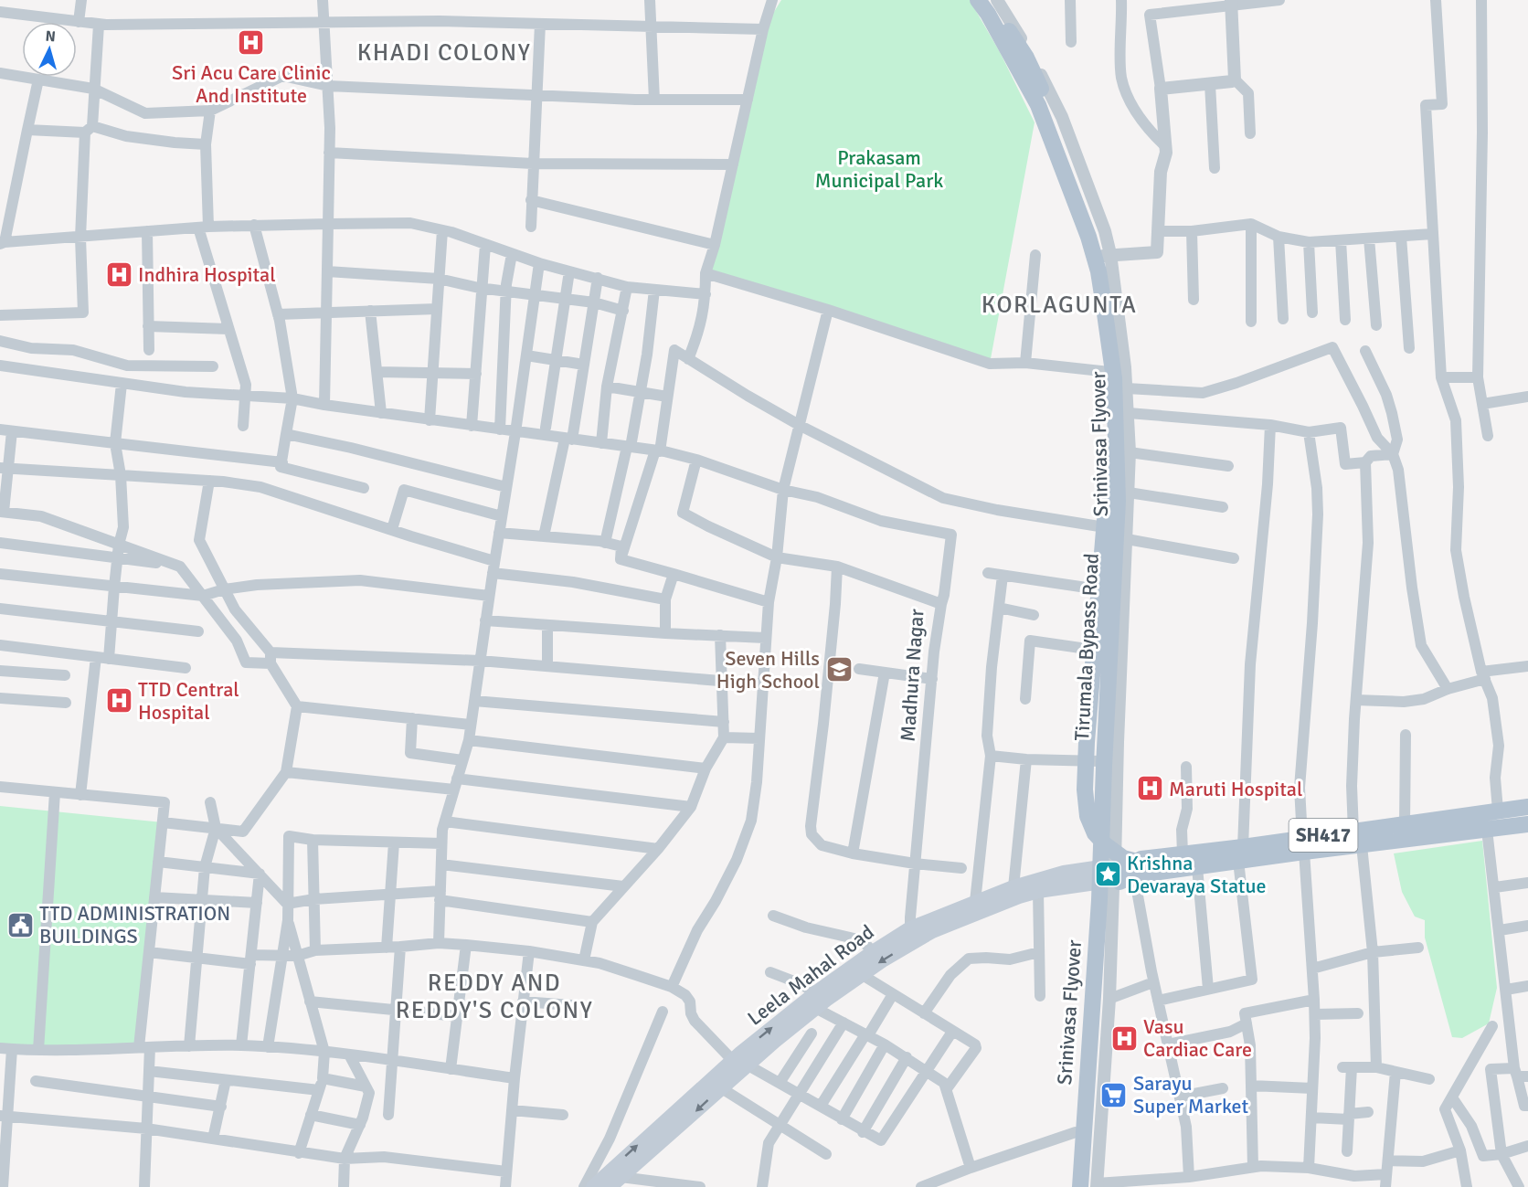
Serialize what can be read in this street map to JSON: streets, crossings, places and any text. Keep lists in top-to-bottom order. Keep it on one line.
{"streets":{"main road":["Srinivasa Flyover","SH417","Leela Mahal Road"],"street":["Tirumala Bypass Road","Madhura Nagar"]},"crossings":[["Tirumala Bypass Road","SH417"],["Tirumala Bypass Road","Leela Mahal Road"],["Madhura Nagar","Leela Mahal Road"],["SH417","Leela Mahal Road"]],"districts":["KHADI COLONY","KORLAGUNTA","REDDY AND REDDY'S COLONY"],"parks":["Prakasam Municipal Park"],"places":{"hospital":["Sri Acu Care Clinic And Institute","Indhira Hospital","TTD Central Hospital","Maruti Hospital","Vasu Cardiac Care"],"school or university":["Seven Hills High School"],"place":["Krishna Devaraya Statue"],"public building":["TTD ADMINISTRATION BUILDINGS"],"supermarket":["Sarayu Super Market"]},"north":"top"}
